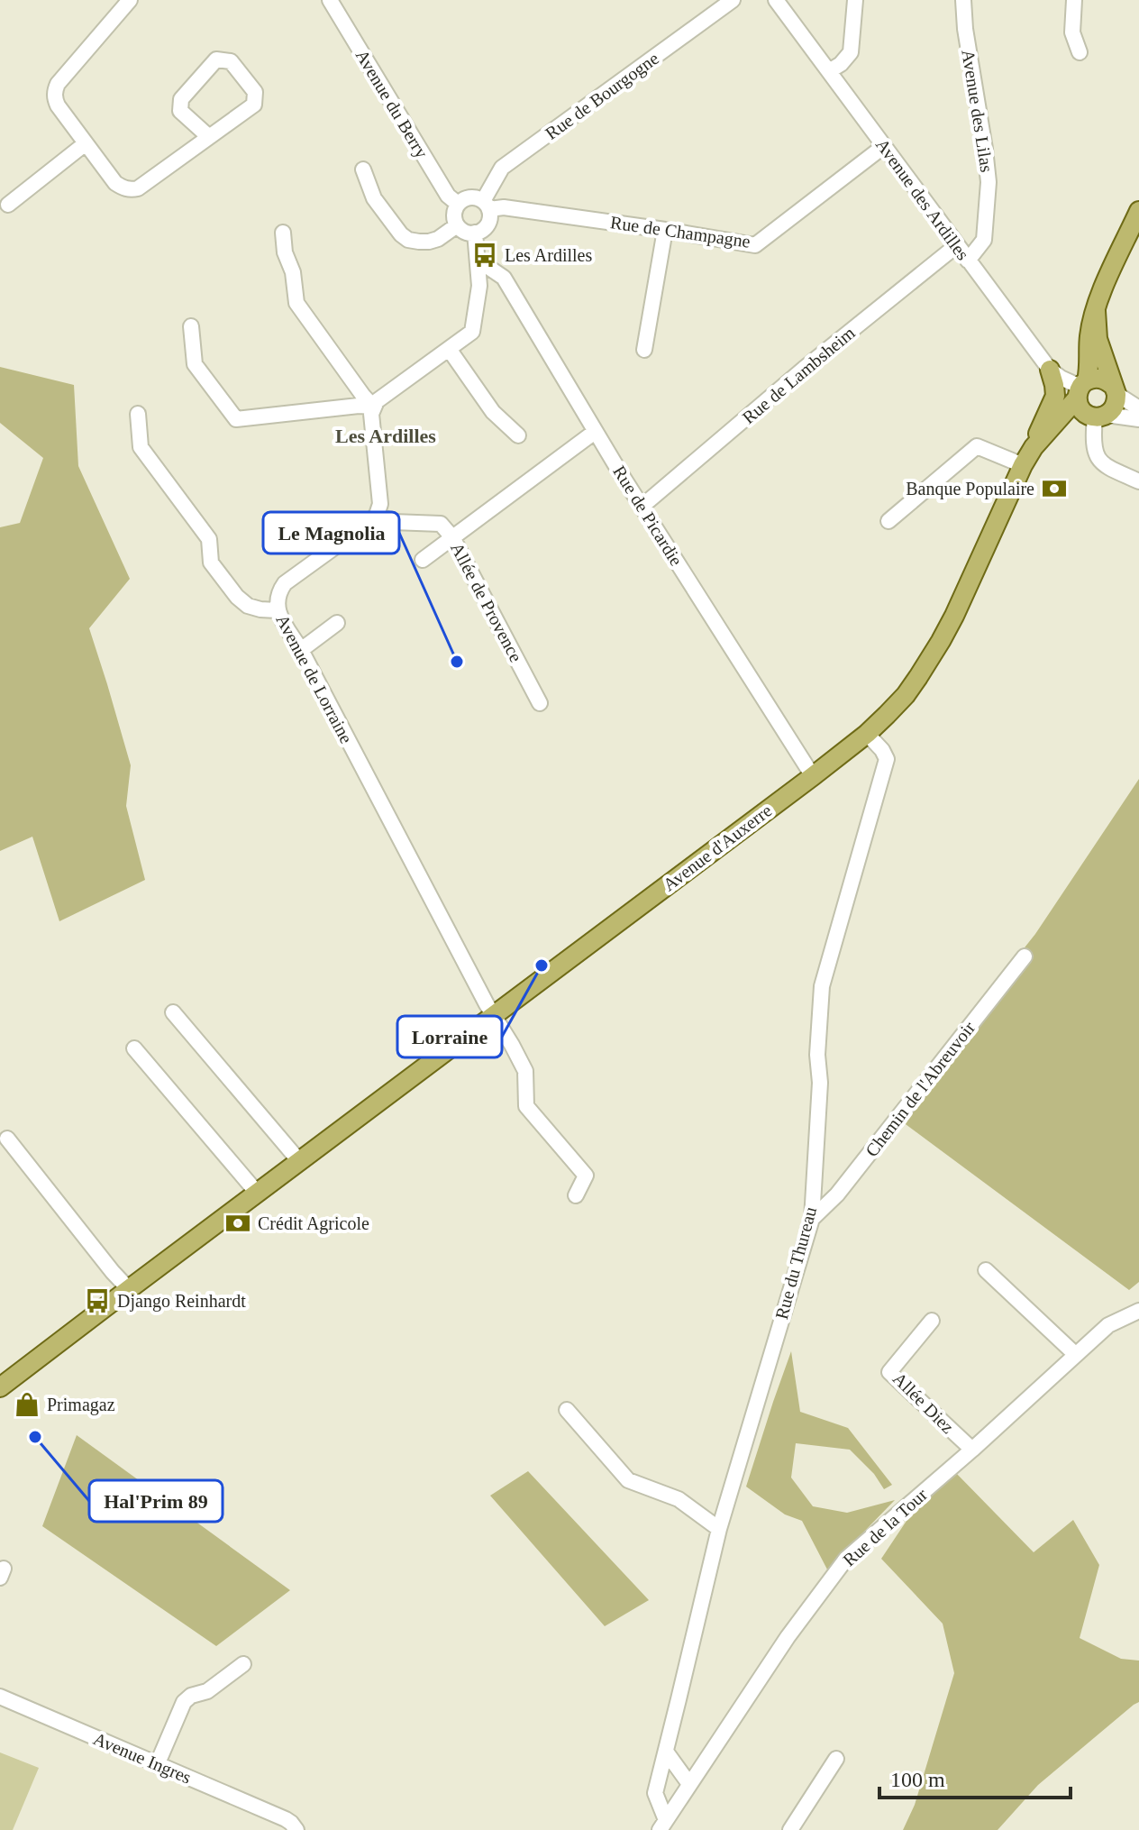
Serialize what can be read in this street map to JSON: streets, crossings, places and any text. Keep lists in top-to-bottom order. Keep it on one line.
{"streets":{"main road":["Avenue d'Auxerre"],"street":["Rue de Bourgogne","Avenue du Berry","Avenue des Lilas","Avenue des Ardilles","Rue de Champagne","Rue de Lambsheim","Rue de Picardie","Allée de Provence","Avenue de Lorraine","Chemin de l'Abreuvoir","Rue du Thureau","Allée Diez","Rue de la Tour","Avenue Ingres"]},"crossings":[["Rue de Bourgogne","Avenue du Berry"],["Rue de Bourgogne","Rue de Champagne"],["Avenue du Berry","Rue de Champagne"],["Avenue des Lilas","Avenue des Ardilles"],["Avenue des Ardilles","Rue de Champagne"],["Avenue des Ardilles","Rue de Lambsheim"],["Avenue des Ardilles","Avenue d'Auxerre"],["Rue de Lambsheim","Rue de Picardie"],["Rue de Picardie","Avenue d'Auxerre"],["Allée de Provence","Avenue de Lorraine"],["Avenue de Lorraine","Avenue d'Auxerre"],["Avenue d'Auxerre","Rue du Thureau"],["Chemin de l'Abreuvoir","Rue du Thureau"],["Rue du Thureau","Rue de la Tour"],["Allée Diez","Rue de la Tour"]],"districts":["Les Ardilles"],"places":{"bus stop":["Les Ardilles","Django Reinhardt"],"bank":["Banque Populaire","Crédit Agricole"],"other":["Le Magnolia","Lorraine","Hal'Prim 89"],"shop":["Primagaz"]},"scale_bar":"100 m"}
